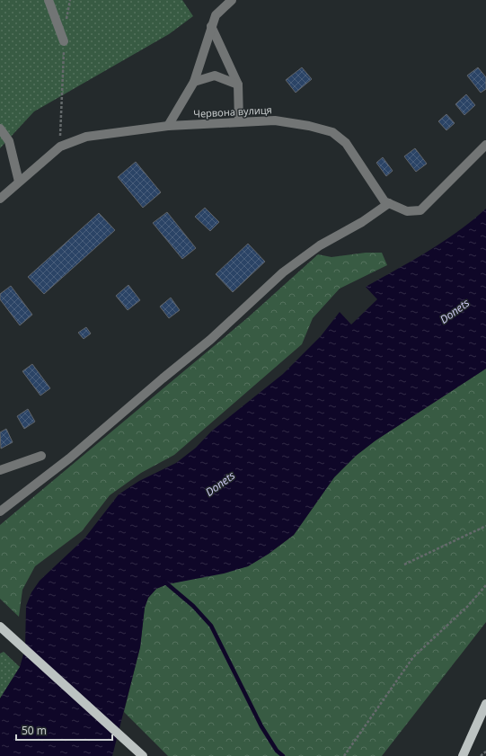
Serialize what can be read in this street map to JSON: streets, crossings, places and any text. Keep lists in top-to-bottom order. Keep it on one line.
{"streets":{"street":["Червона вулиця"]},"water":["Donets"],"scale_bar":"50 m"}
